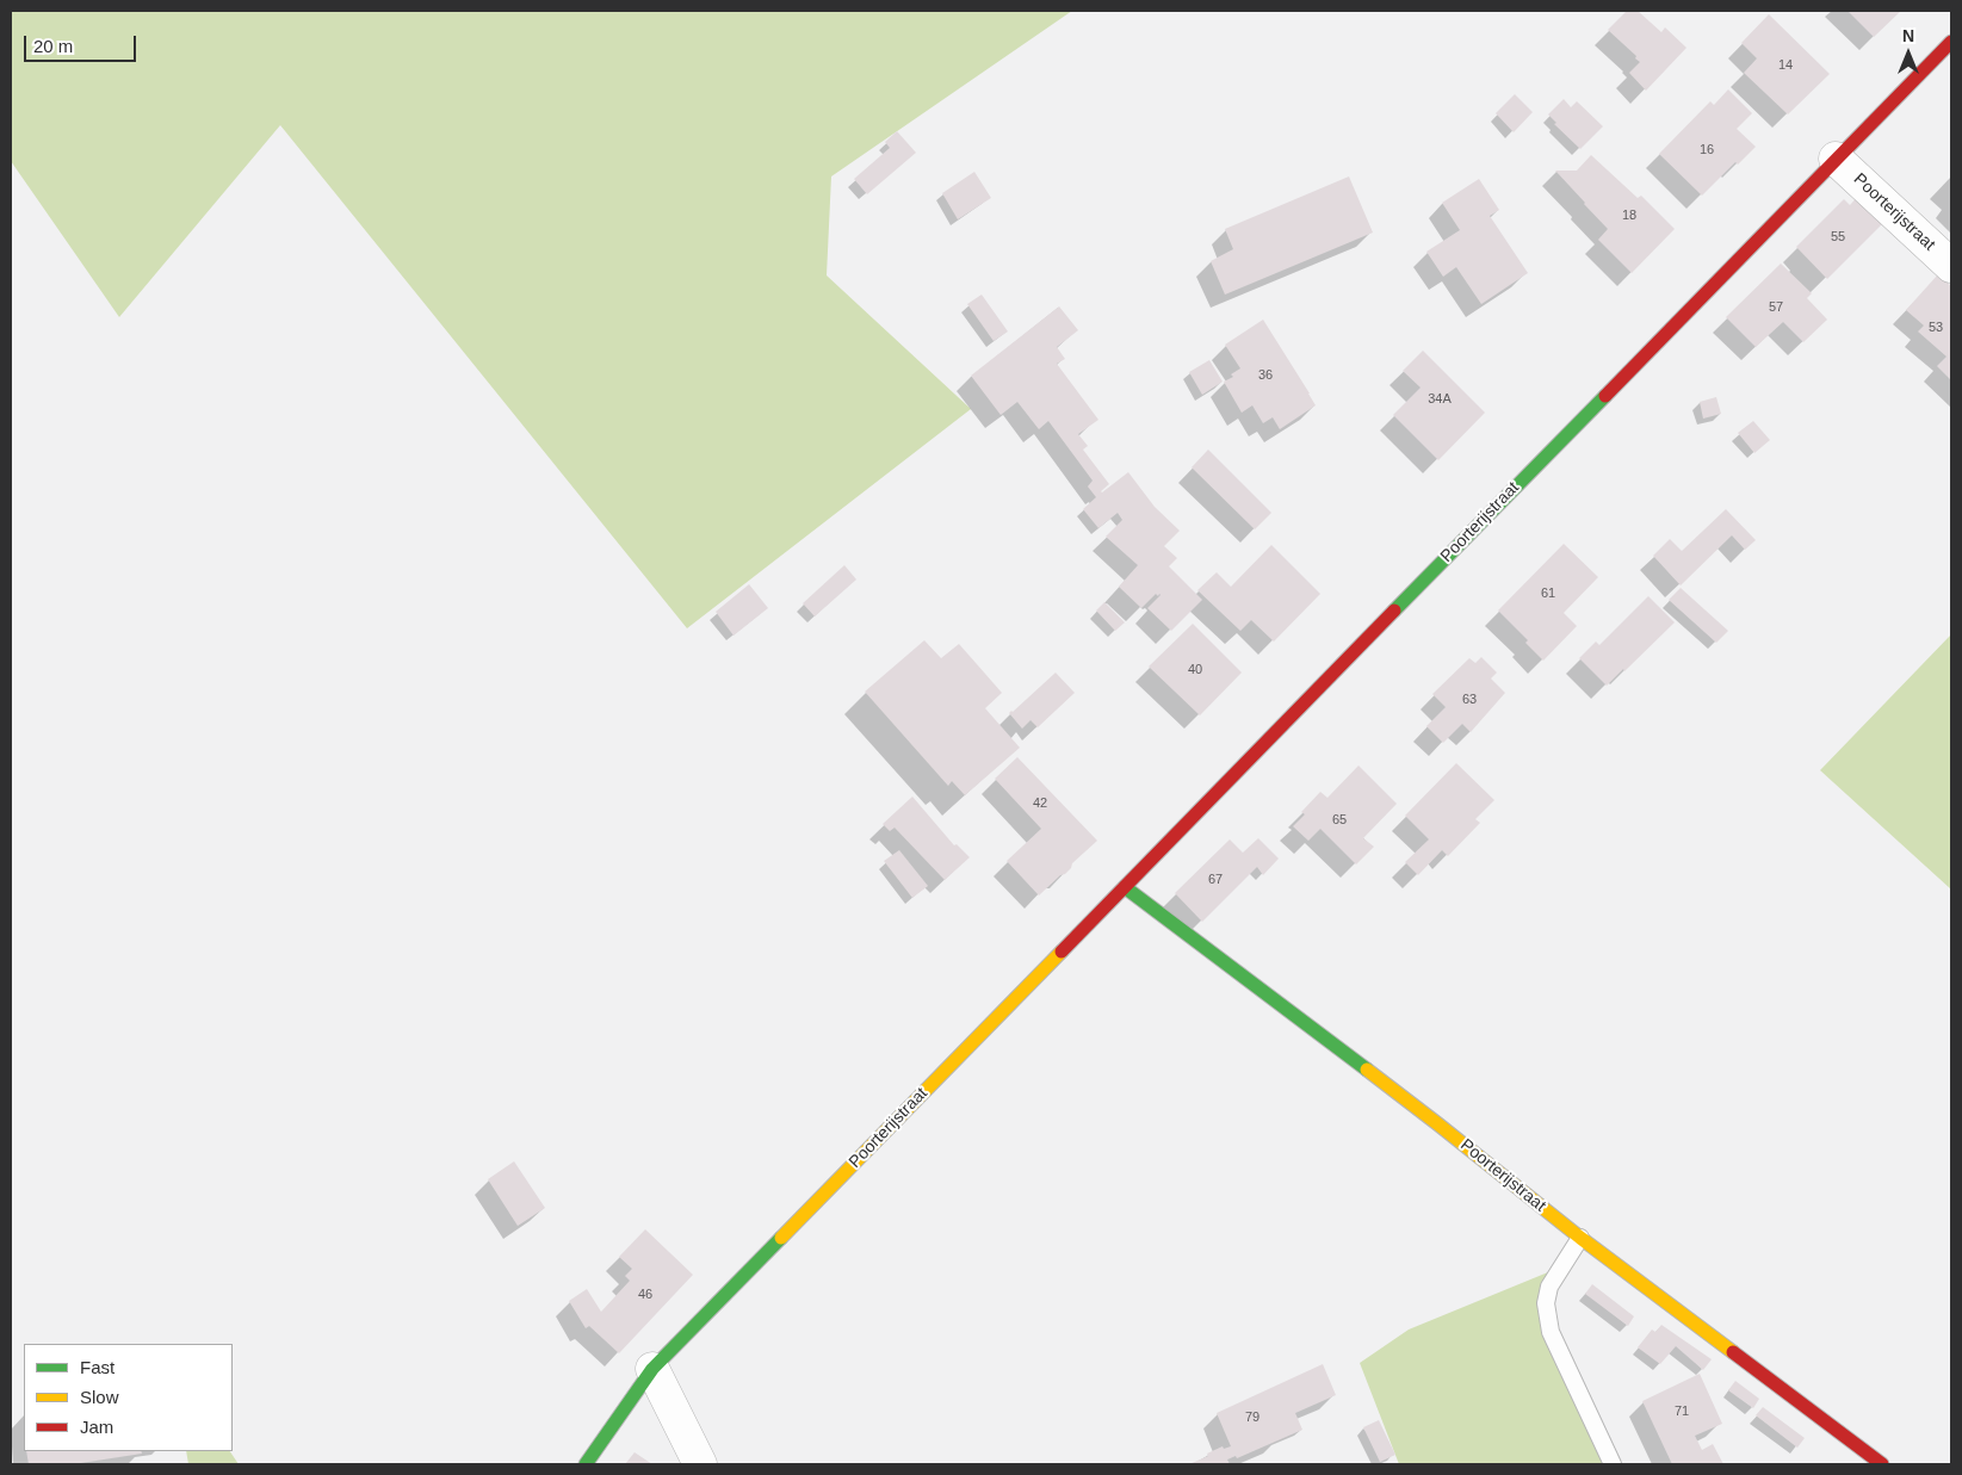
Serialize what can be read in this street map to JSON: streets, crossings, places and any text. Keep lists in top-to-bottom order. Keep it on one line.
{"streets":{"street":["Poorterijstraat"]},"house_numbers":["14","16","18","55","57","53","36","34A","61","40","63","42","65","67","46","71","79"],"legend":["Fast","Slow","Jam"],"scale_bar":"20 m","north":"top"}
